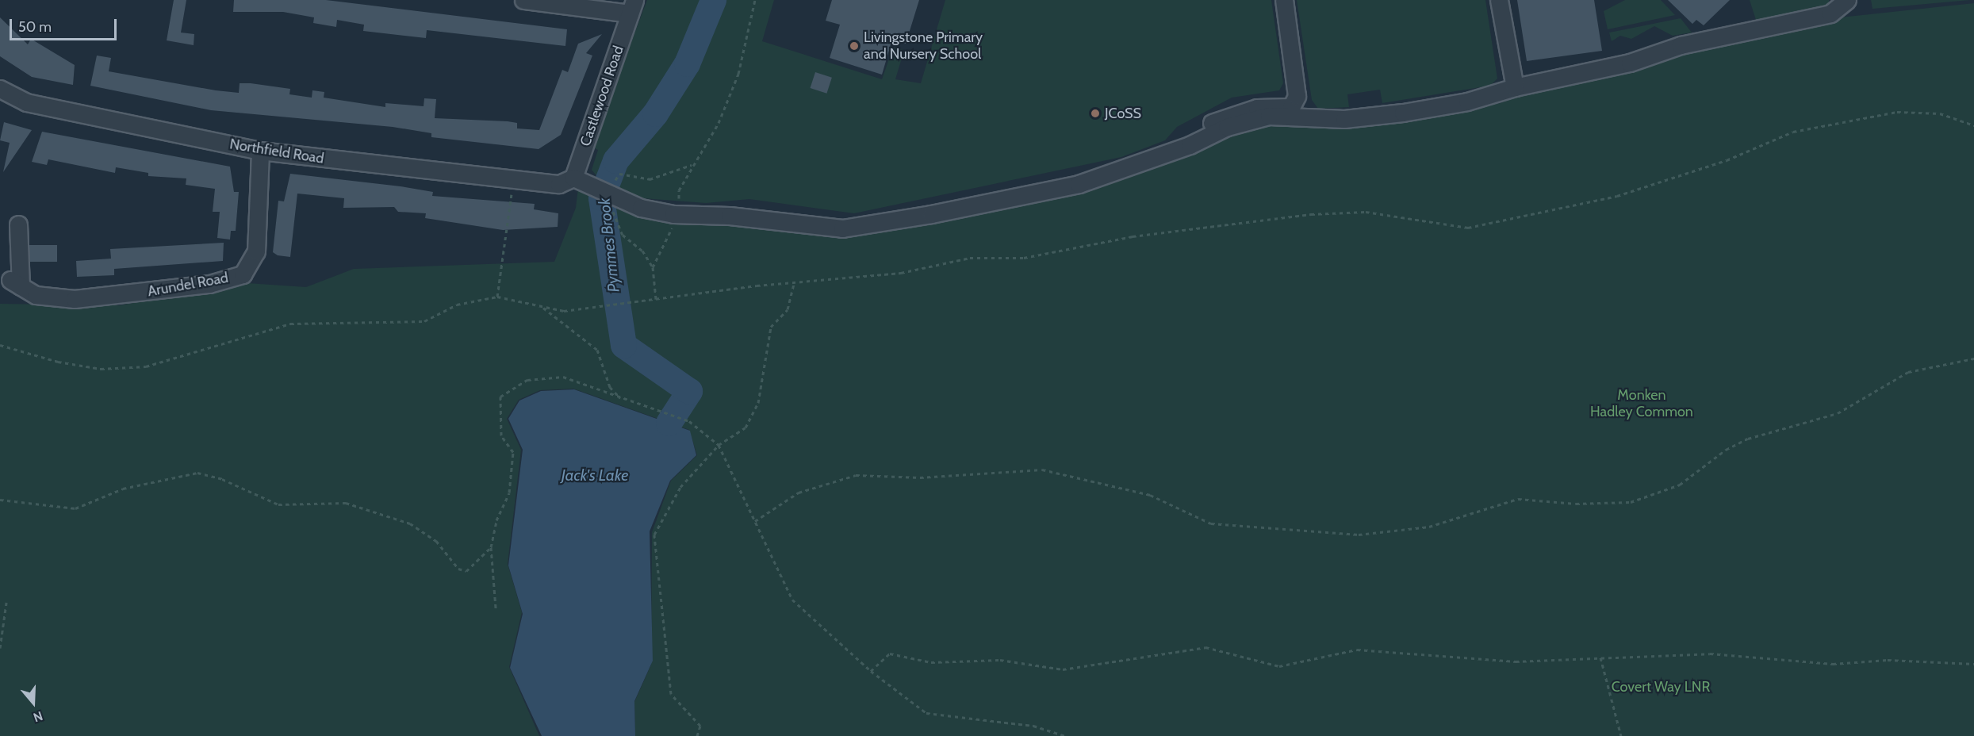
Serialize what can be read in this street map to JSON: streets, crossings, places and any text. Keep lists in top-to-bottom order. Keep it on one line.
{"streets":{"street":["Castlewood Road","Northfield Road","Arundel Road"]},"crossings":[["Castlewood Road","Northfield Road"],["Northfield Road","Arundel Road"]],"water":["Pymmes Brook","Jack's Lake"],"parks":["Monken Hadley Common","Covert Way LNR"],"places":["Livingstone Primary and Nursery School","JCoSS"],"scale_bar":"50 m","north":"bottom"}
